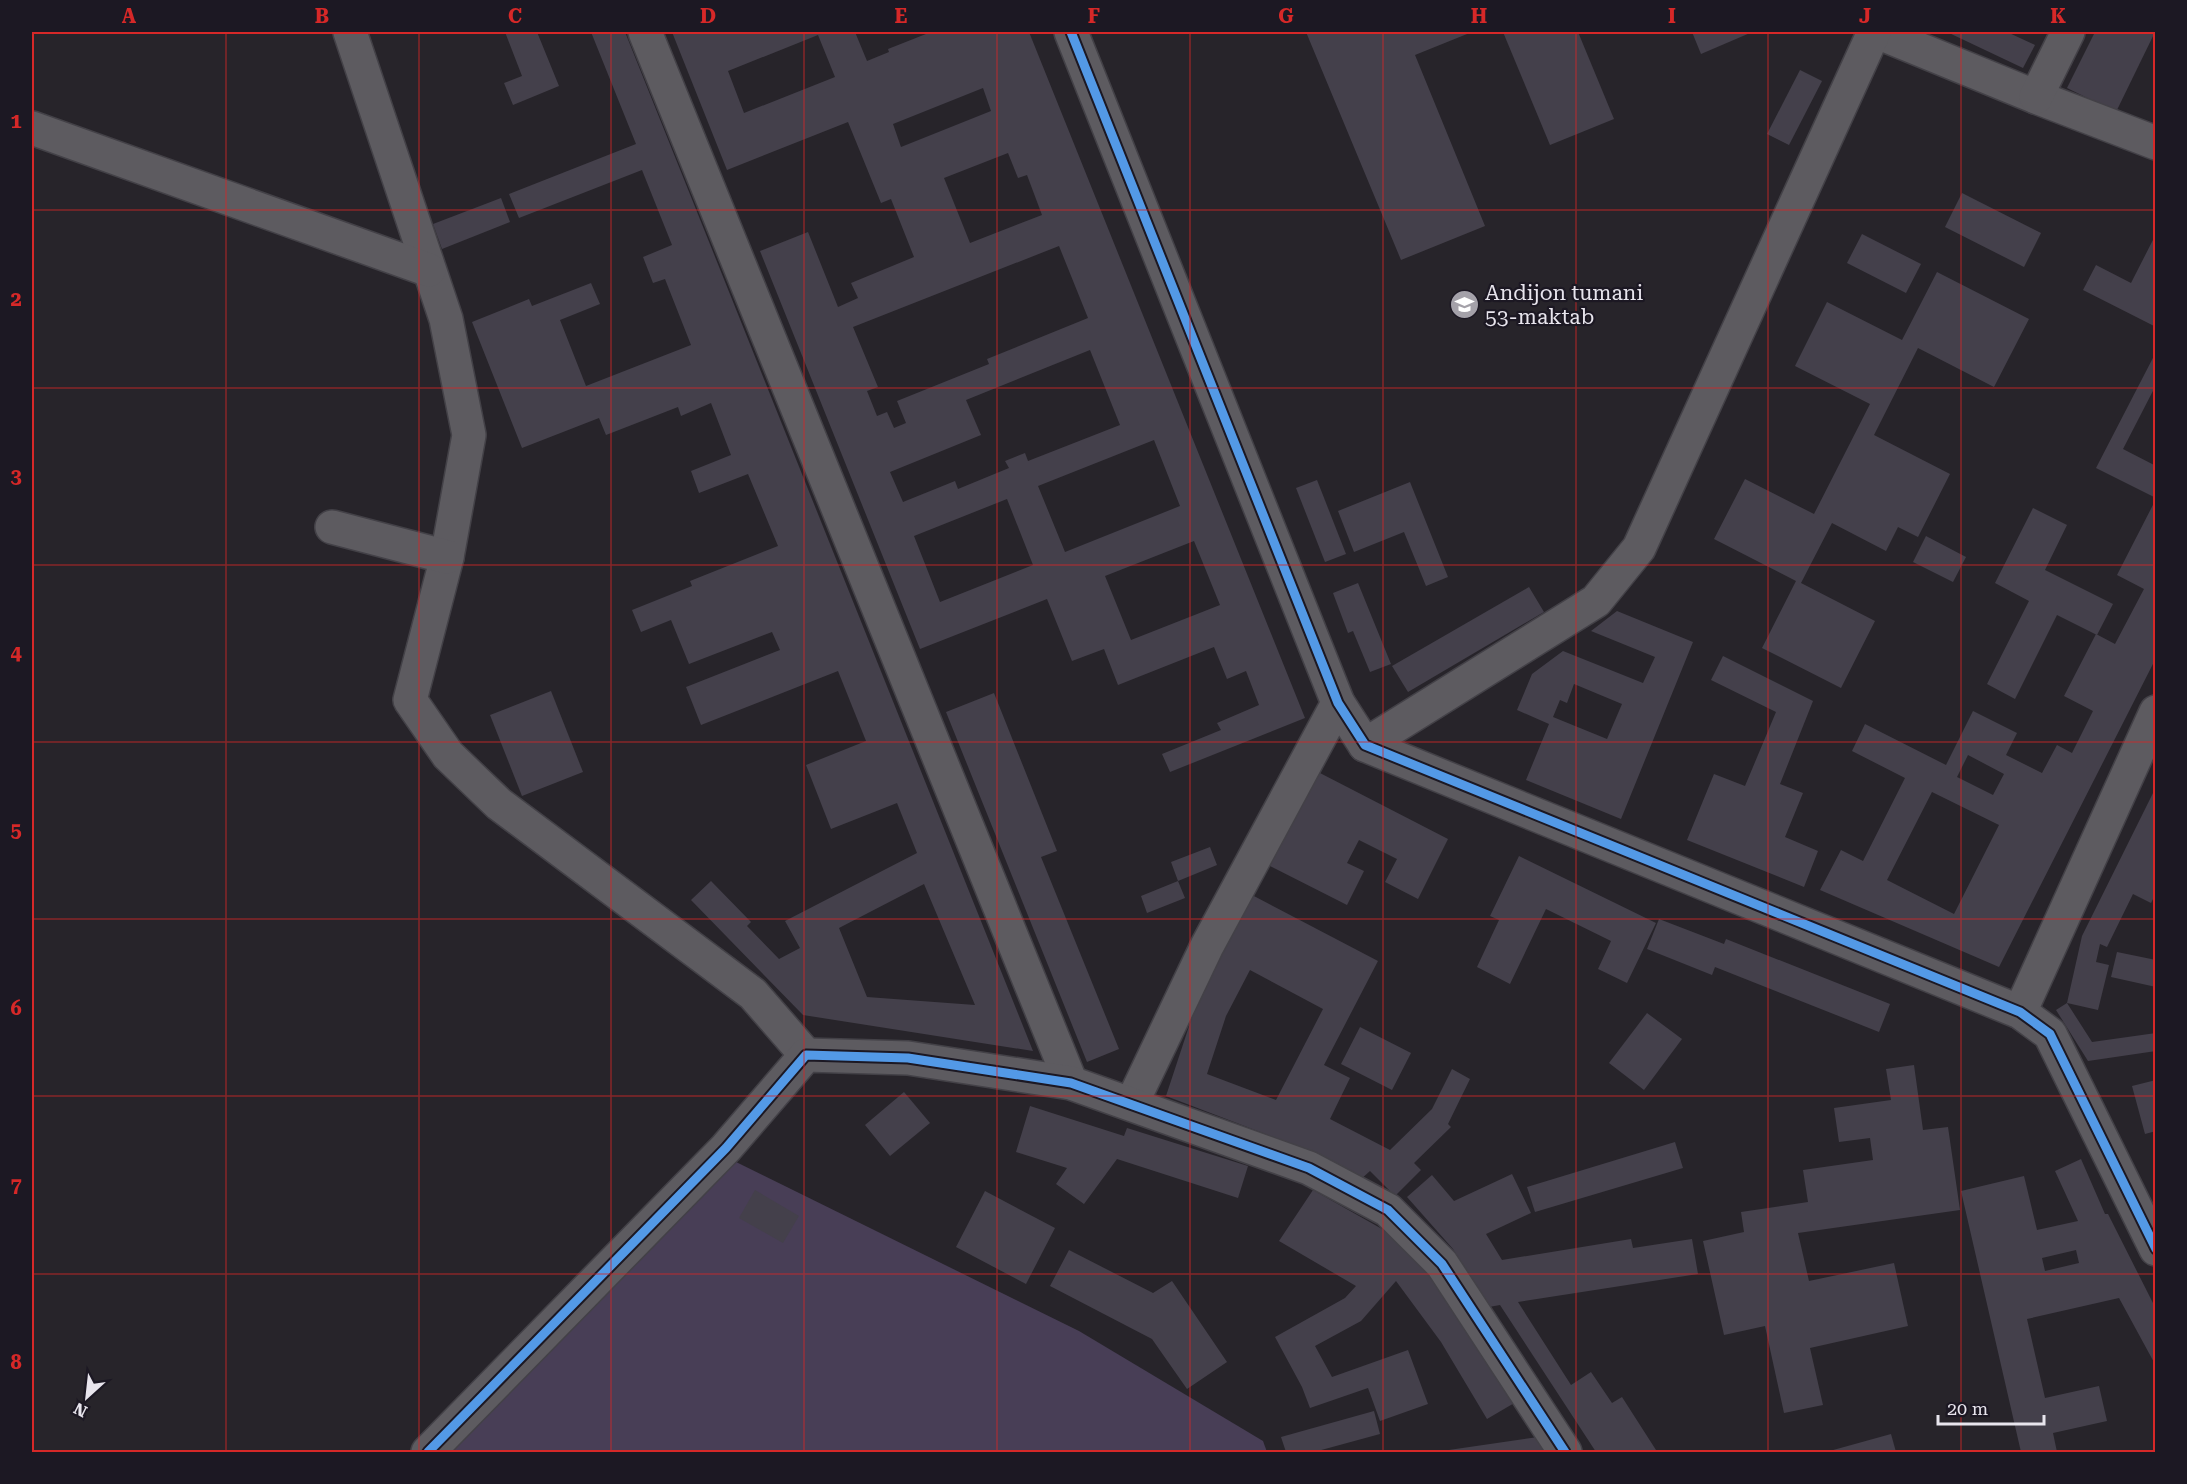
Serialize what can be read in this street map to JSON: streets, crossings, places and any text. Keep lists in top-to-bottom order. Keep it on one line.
{"places":{"school or university":["Andijon tumani 53-maktab"]},"scale_bar":"20 m","north":"bottom left","grid":{"columns":["A","B","C","D","E","F","G","H","I","J","K"],"rows":["1","2","3","4","5","6","7","8"]}}
